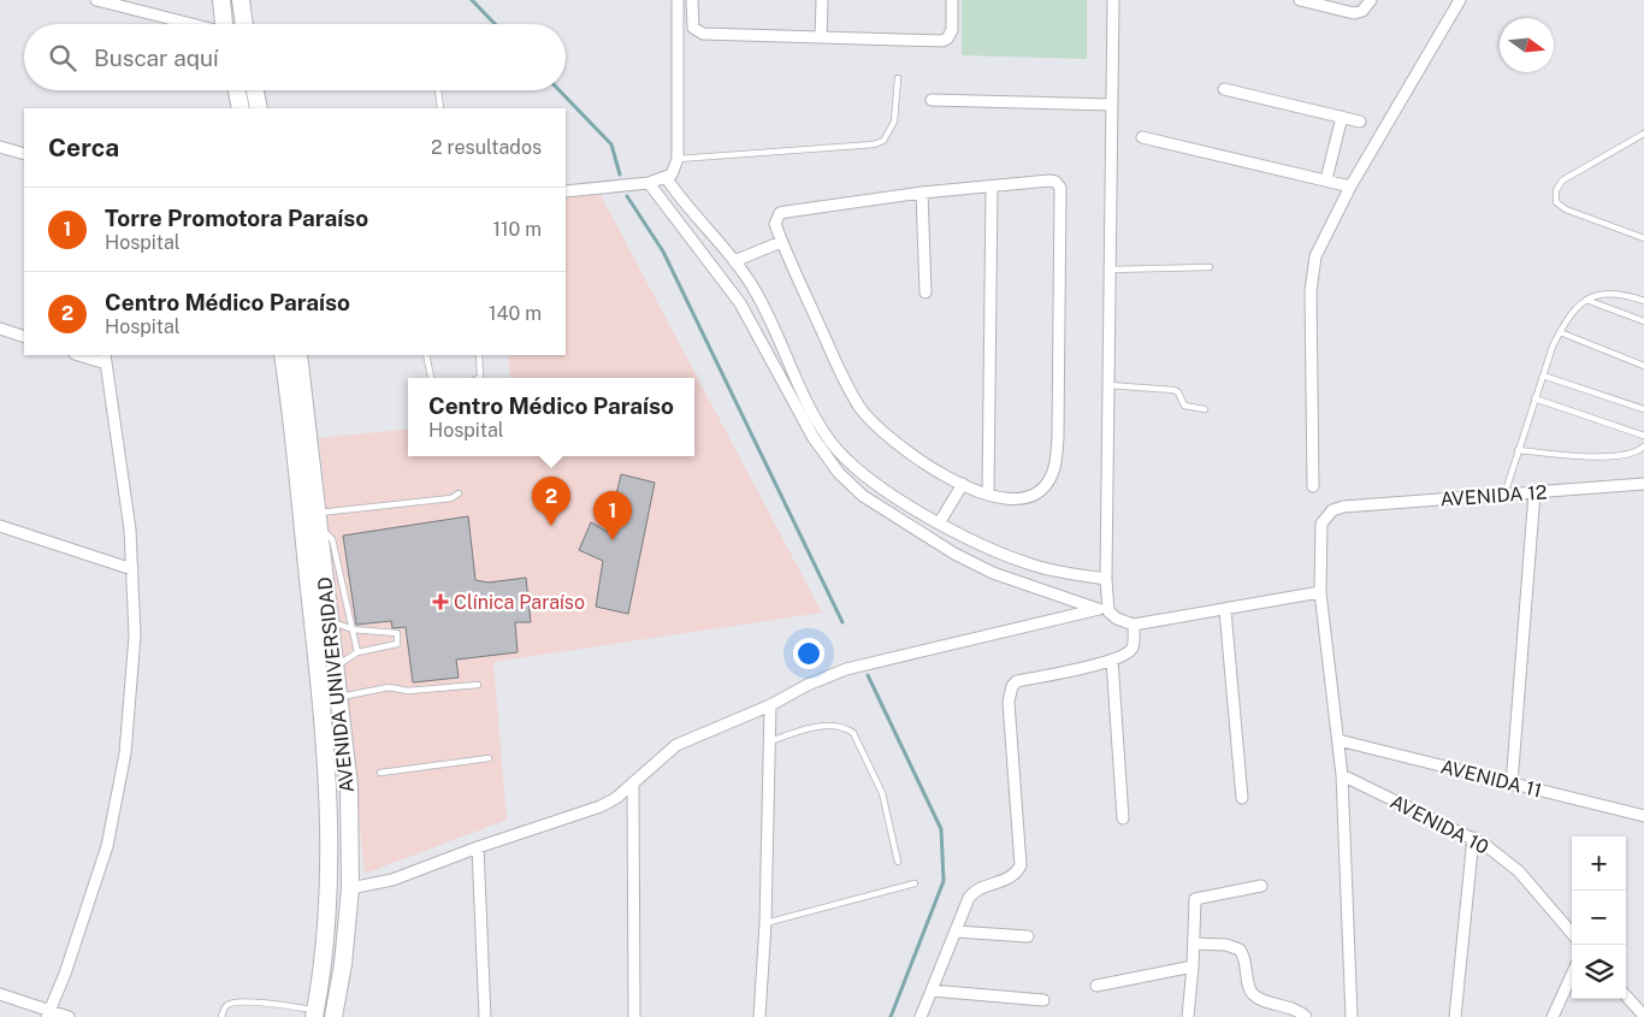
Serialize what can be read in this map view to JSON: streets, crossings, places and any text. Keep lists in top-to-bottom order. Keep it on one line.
{"streets":{"street":["AVENIDA 12","AVENIDA UNIVERSIDAD","AVENIDA 11","AVENIDA 10"]},"places":{"health":["Clínica Paraíso"]},"north":"right","page":{"search":"Buscar aquí","heading":["Cerca","2 resultados"],"list":[{"mark":"1","name":"Torre Promotora Paraíso","note":"Hospital","value":"110 m"},{"mark":"2","name":"Centro Médico Paraíso","note":"Hospital","value":"140 m"}],"popup":["Centro Médico Paraíso","Hospital"],"pins":["2","1"],"map_buttons":["+","−"]}}
